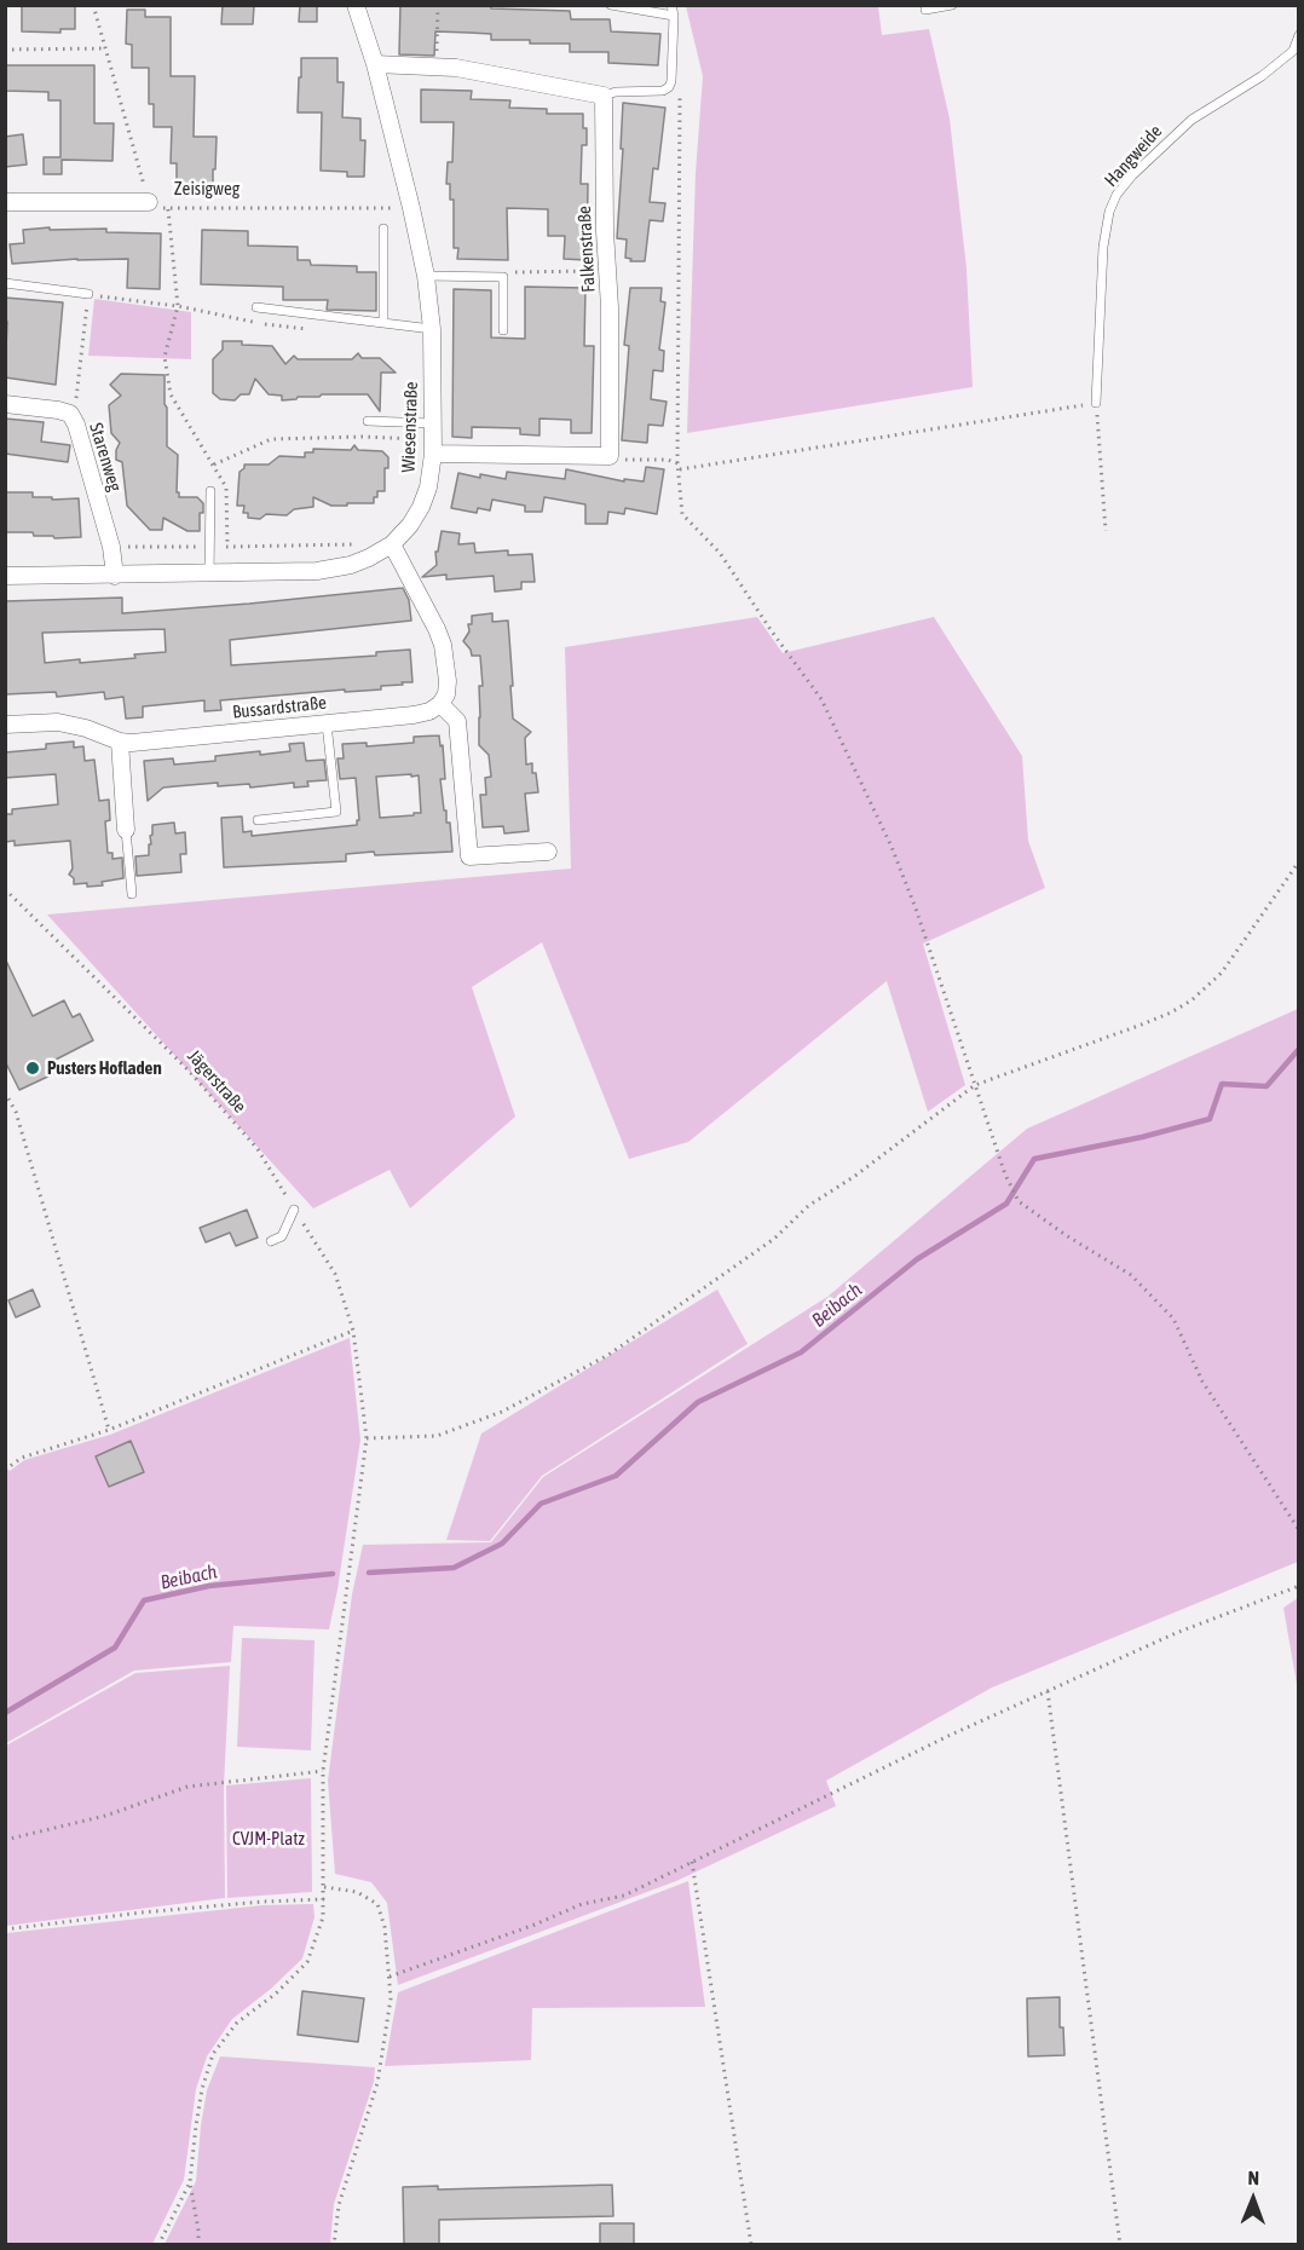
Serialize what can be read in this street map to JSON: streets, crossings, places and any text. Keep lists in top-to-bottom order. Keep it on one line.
{"streets":{"street":["Zeisigweg","Falkenstraße","Wiesenstraße","Starenweg","Bussardstraße"],"lane":["Hangweide"],"path":["Jägerstraße"]},"crossings":[["Zeisigweg","Wiesenstraße"],["Wiesenstraße","Starenweg"]],"water":["Beibach"],"parks":["CVJM-Platz"],"places":["Pusters Hofladen"],"north":"top"}
